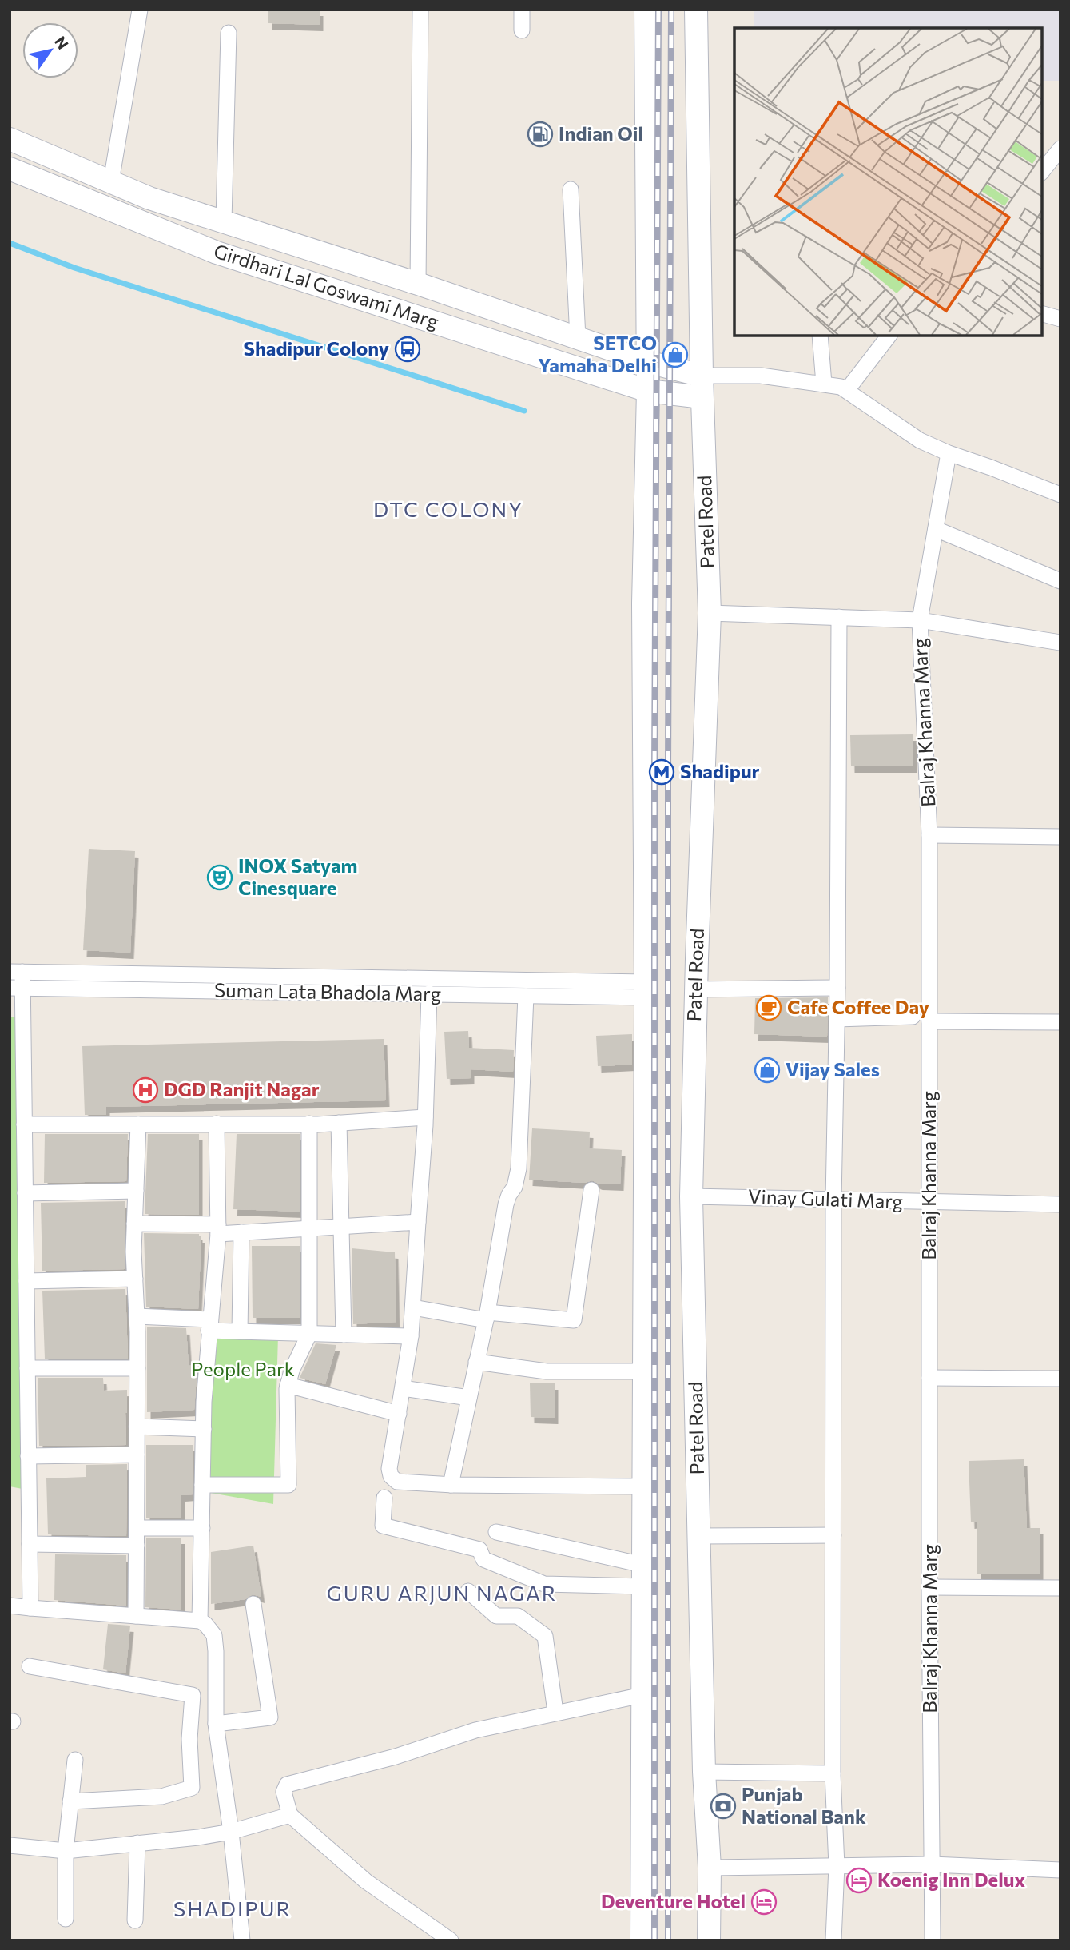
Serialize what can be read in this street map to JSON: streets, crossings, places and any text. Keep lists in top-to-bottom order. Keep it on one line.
{"streets":{"main road":["Girdhari Lal Goswami Marg","Patel Road"],"street":["Balraj Khanna Marg","Suman Lata Bhadola Marg","Vinay Gulati Marg"]},"crossings":[["Girdhari Lal Goswami Marg","Patel Road"],["Patel Road","Balraj Khanna Marg"],["Patel Road","Vinay Gulati Marg"],["Balraj Khanna Marg","Vinay Gulati Marg"]],"districts":["DTC COLONY","GURU ARJUN NAGAR","SHADIPUR"],"parks":["People Park"],"places":{"fuel station":["Indian Oil"],"bus stop":["Shadipur Colony"],"shop":["SETCO Yamaha Delhi","Vijay Sales"],"metro station":["Shadipur"],"theatre":["INOX Satyam Cinesquare"],"cafe":["Cafe Coffee Day"],"hospital":["DGD Ranjit Nagar"],"bank":["Punjab National Bank"],"hotel":["Koenig Inn Delux","Deventure Hotel"]},"north":"top right"}
